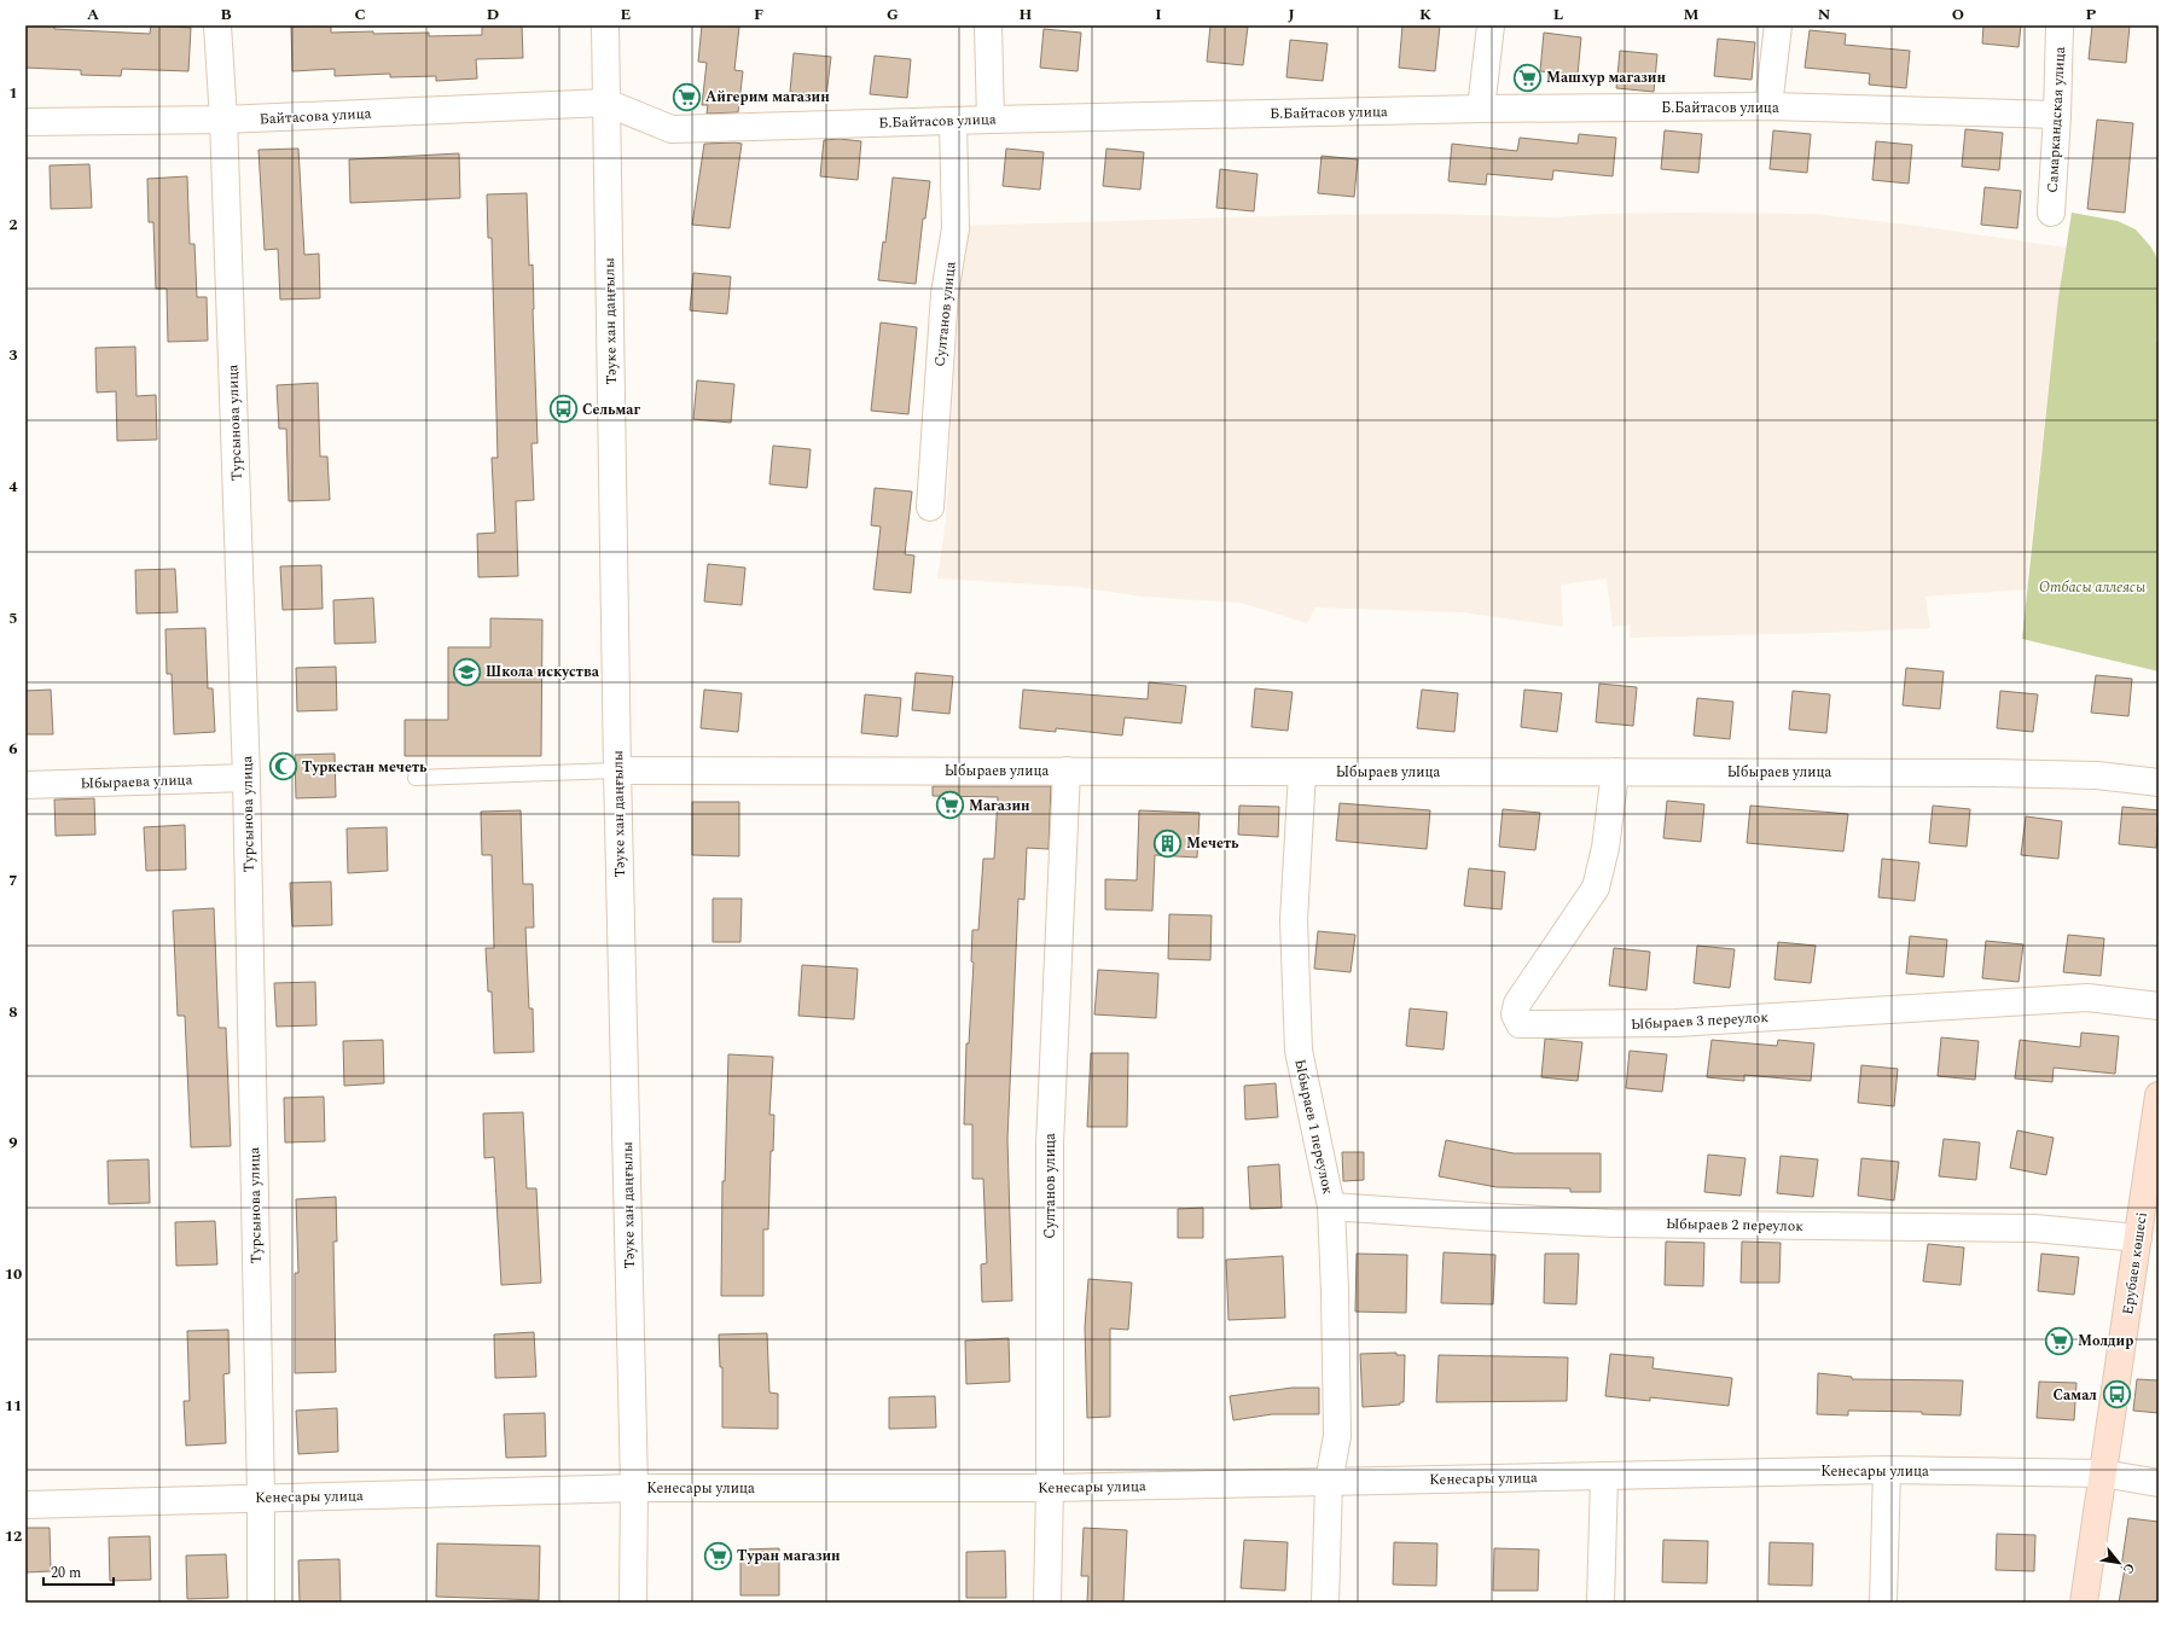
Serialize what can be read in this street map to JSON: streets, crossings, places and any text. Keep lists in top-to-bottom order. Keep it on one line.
{"streets":{"main road":["Ерубаев көшесі"],"street":["Б.Байтасов улица","Байтасова улица","Самаркандская улица","Султанов улица","Тәуке хан даңғылы","Турсынова улица","Ыбыраев улица","Ыбыраева улица","Ыбыраев 3 переулок","Ыбыраев 1 переулок","Ыбыраев 2 переулок","Кенесары улица"]},"crossings":[["Б.Байтасов улица","Байтасова улица"],["Б.Байтасов улица","Самаркандская улица"],["Б.Байтасов улица","Султанов улица"],["Б.Байтасов улица","Тәуке хан даңғылы"],["Байтасова улица","Тәуке хан даңғылы"],["Байтасова улица","Турсынова улица"],["Султанов улица","Ыбыраев улица"],["Султанов улица","Кенесары улица"],["Тәуке хан даңғылы","Ыбыраев улица"],["Тәуке хан даңғылы","Кенесары улица"],["Турсынова улица","Ыбыраева улица"],["Турсынова улица","Кенесары улица"],["Ыбыраев улица","Ыбыраев 3 переулок"],["Ыбыраев улица","Ыбыраев 1 переулок"],["Ыбыраев 1 переулок","Ыбыраев 2 переулок"],["Ыбыраев 1 переулок","Кенесары улица"],["Ыбыраев 2 переулок","Ерубаев көшесі"],["Ерубаев көшесі","Кенесары улица"]],"parks":["Отбасы аллеясы"],"places":{"supermarket":["Машхур магазин","Айгерим магазин","Магазин","Молдир","Туран магазин"],"bus stop":["Сельмаг","Самал"],"school or university":["Школа искуства"],"mosque":["Туркестан мечеть"],"building":["Мечеть"]},"scale_bar":"20 m","north":"bottom right","grid":{"columns":["A","B","C","D","E","F","G","H","I","J","K","L","M","N","O","P"],"rows":["1","2","3","4","5","6","7","8","9","10","11","12"]}}
